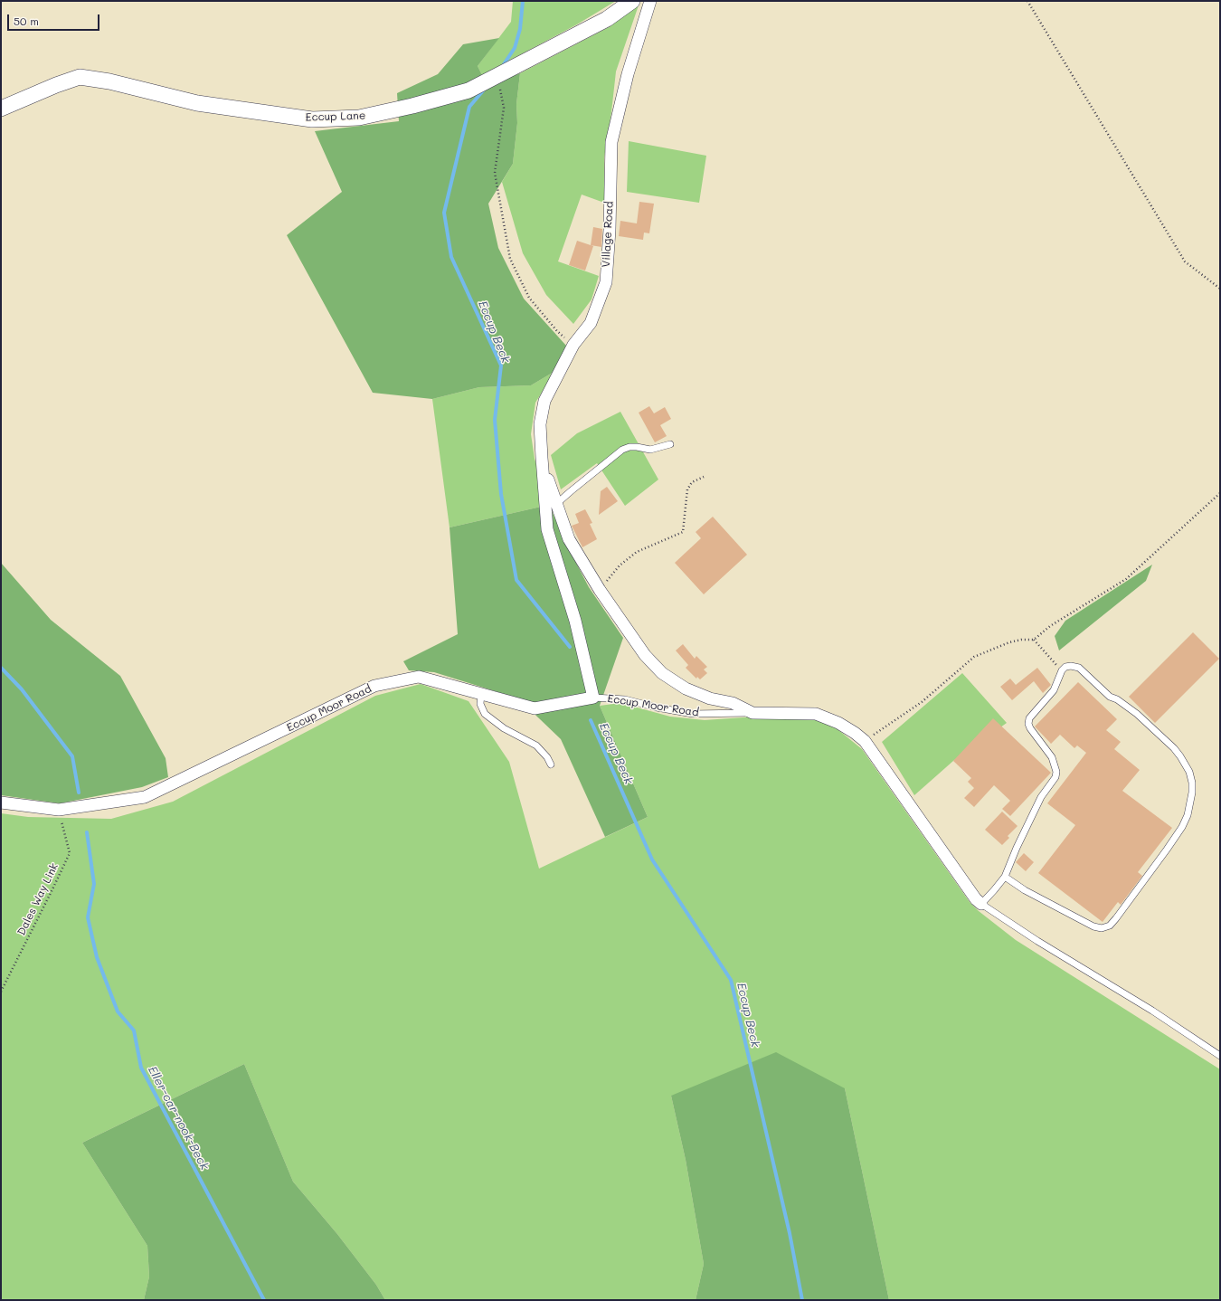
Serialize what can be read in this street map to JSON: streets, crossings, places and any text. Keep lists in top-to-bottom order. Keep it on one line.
{"streets":{"street":["Eccup Lane","Village Road","Eccup Moor Road"],"path":["Dales Way Link"]},"crossings":[["Eccup Moor Road","Dales Way Link"]],"water":["Eccup Beck","Eller-car-nook-Beck"],"scale_bar":"50 m"}
